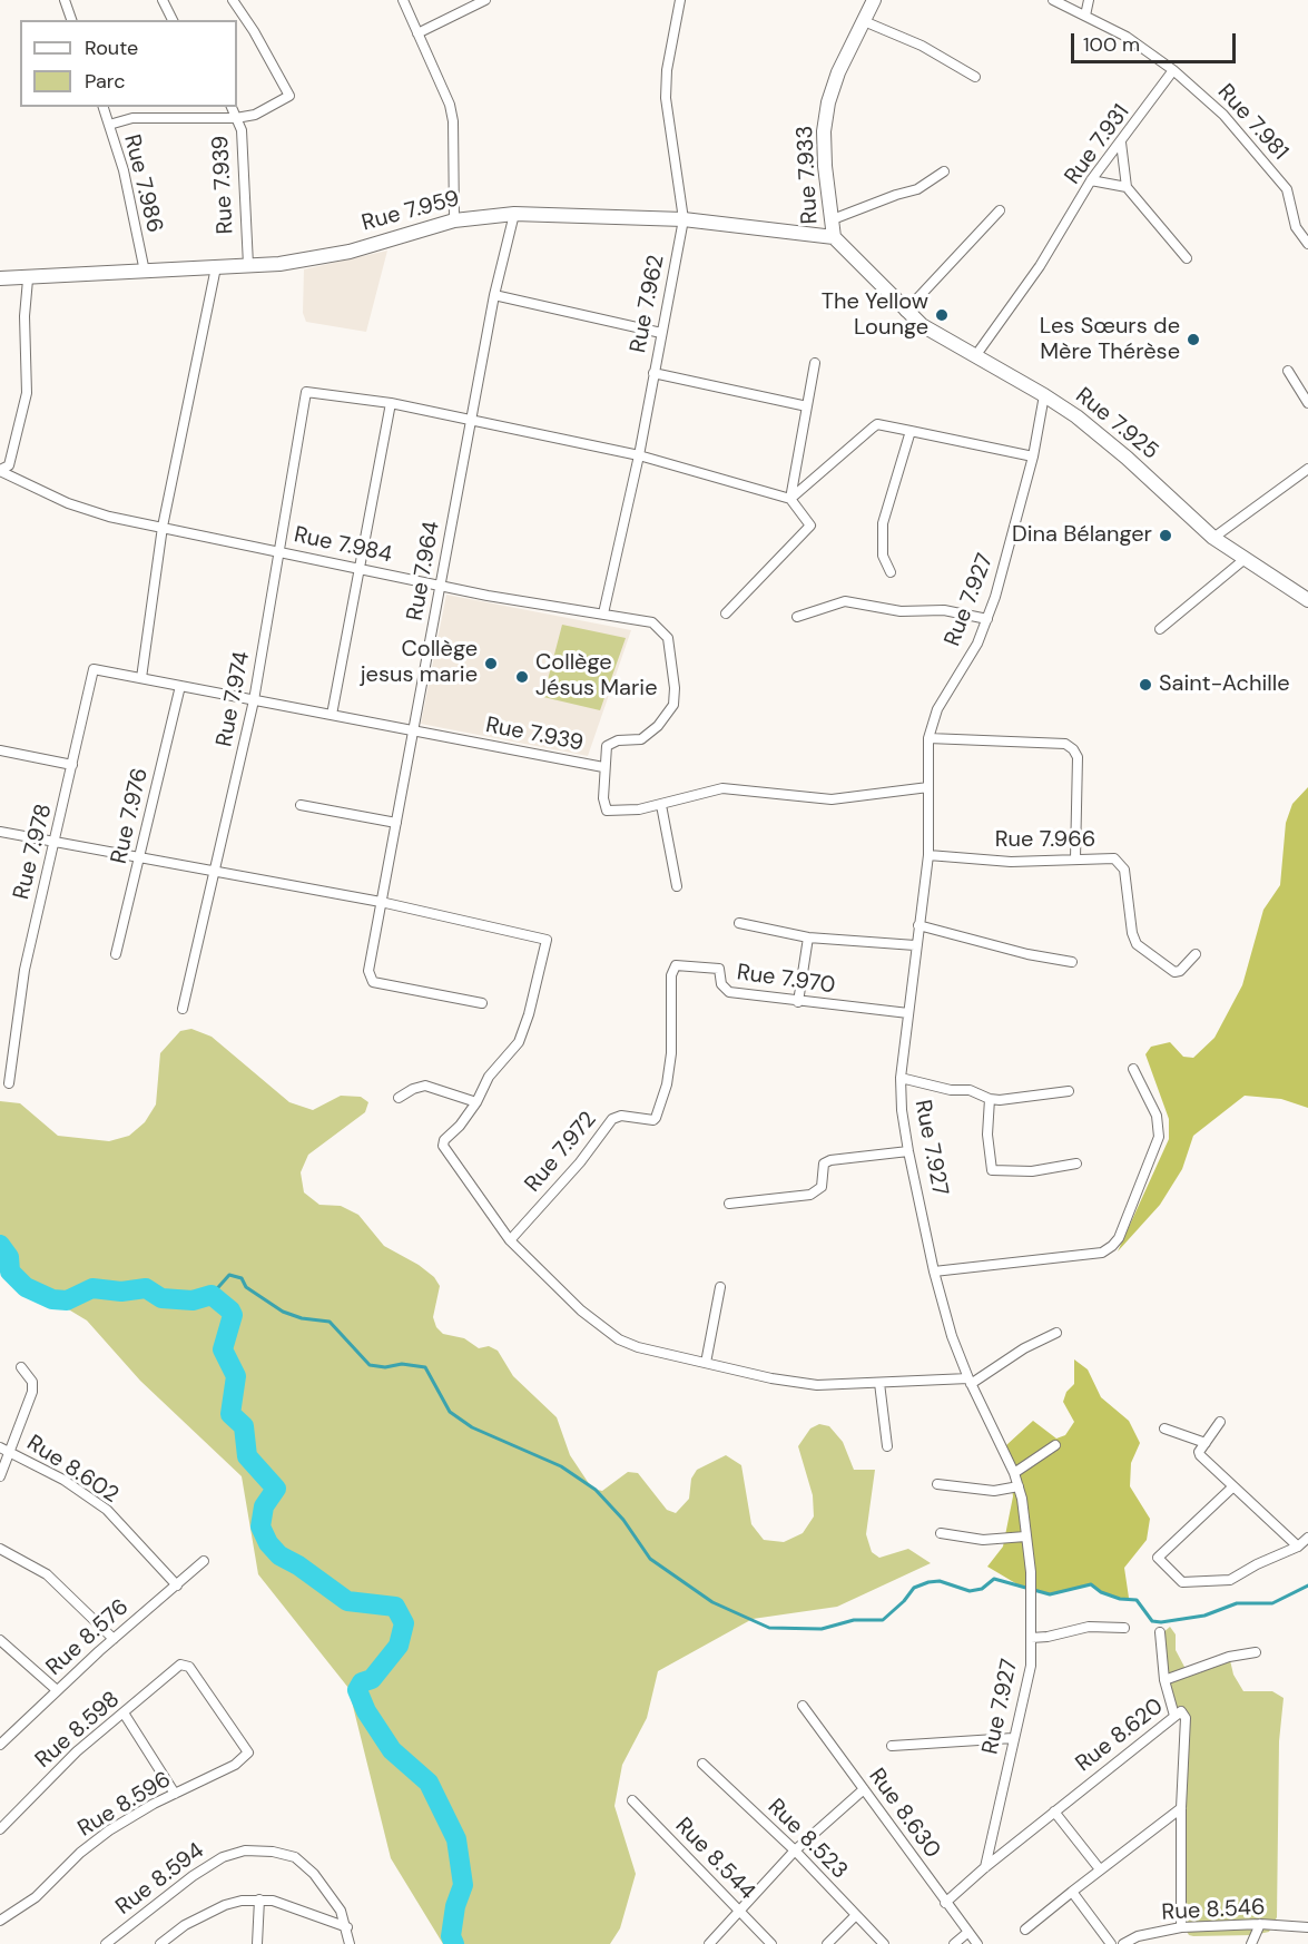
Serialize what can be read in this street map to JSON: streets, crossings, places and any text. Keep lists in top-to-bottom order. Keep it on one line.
{"streets":{"street":["Rue 7.981","Rue 7.931","Rue 7.933","Rue 7.986","Rue 7.939","Rue 7.959","Rue 7.962","Rue 7.925","Rue 7.984","Rue 7.964","Rue 7.927","Rue 7.974","Rue 7.976","Rue 7.966","Rue 7.978","Rue 7.970","Rue 7.972","Rue 8.602","Rue 8.576","Rue 8.598","Rue 8.620","Rue 8.596","Rue 8.630","Rue 8.523","Rue 8.544","Rue 8.594","Rue 8.546"]},"crossings":[["Rue 7.981","Rue 7.931"],["Rue 7.931","Rue 7.925"],["Rue 7.933","Rue 7.959"],["Rue 7.933","Rue 7.925"],["Rue 7.986","Rue 7.959"],["Rue 7.939","Rue 7.959"],["Rue 7.939","Rue 7.984"],["Rue 7.939","Rue 7.964"],["Rue 7.939","Rue 7.927"],["Rue 7.939","Rue 7.974"],["Rue 7.939","Rue 7.976"],["Rue 7.939","Rue 7.978"],["Rue 7.959","Rue 7.962"],["Rue 7.959","Rue 7.925"],["Rue 7.959","Rue 7.964"],["Rue 7.962","Rue 7.984"],["Rue 7.925","Rue 7.927"],["Rue 7.984","Rue 7.964"],["Rue 7.984","Rue 7.974"],["Rue 7.927","Rue 7.966"],["Rue 7.927","Rue 7.970"],["Rue 7.927","Rue 8.620"],["Rue 7.970","Rue 7.972"],["Rue 8.602","Rue 8.576"],["Rue 8.598","Rue 8.596"],["Rue 8.620","Rue 8.630"],["Rue 8.620","Rue 8.546"]],"places":["The Yellow Lounge","Les Sœurs de Mère Thérèse","Dina Bélanger","Collège jesus marie","Collège Jésus Marie","Saint-Achille"],"legend":["Route","Parc"],"scale_bar":"100 m"}
